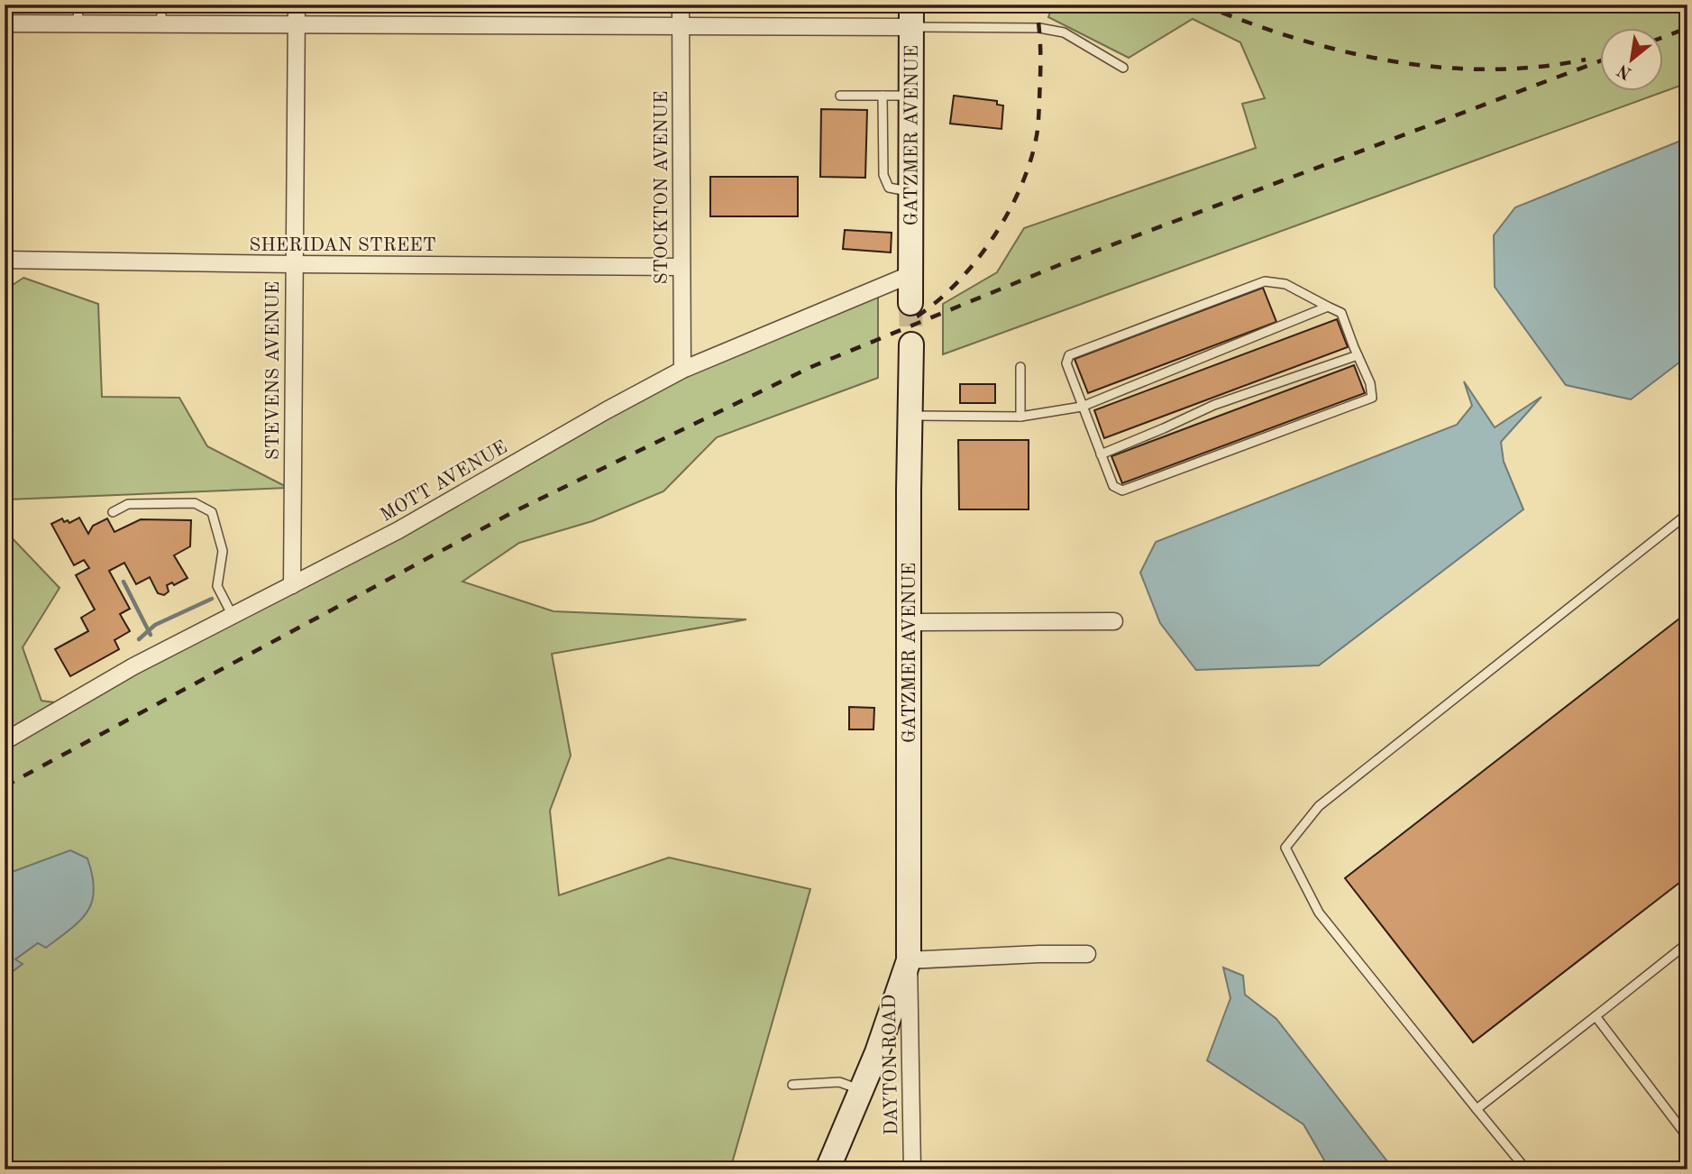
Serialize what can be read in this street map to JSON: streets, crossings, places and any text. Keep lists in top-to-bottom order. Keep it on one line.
{"streets":{"street":["GATZMER AVENUE","STOCKTON AVENUE","SHERIDAN STREET","STEVENS AVENUE","MOTT AVENUE","DAYTON ROAD"]},"crossings":[["GATZMER AVENUE","MOTT AVENUE"],["GATZMER AVENUE","DAYTON ROAD"],["STOCKTON AVENUE","SHERIDAN STREET"],["STOCKTON AVENUE","MOTT AVENUE"],["SHERIDAN STREET","STEVENS AVENUE"],["STEVENS AVENUE","MOTT AVENUE"]],"north":"bottom left"}
